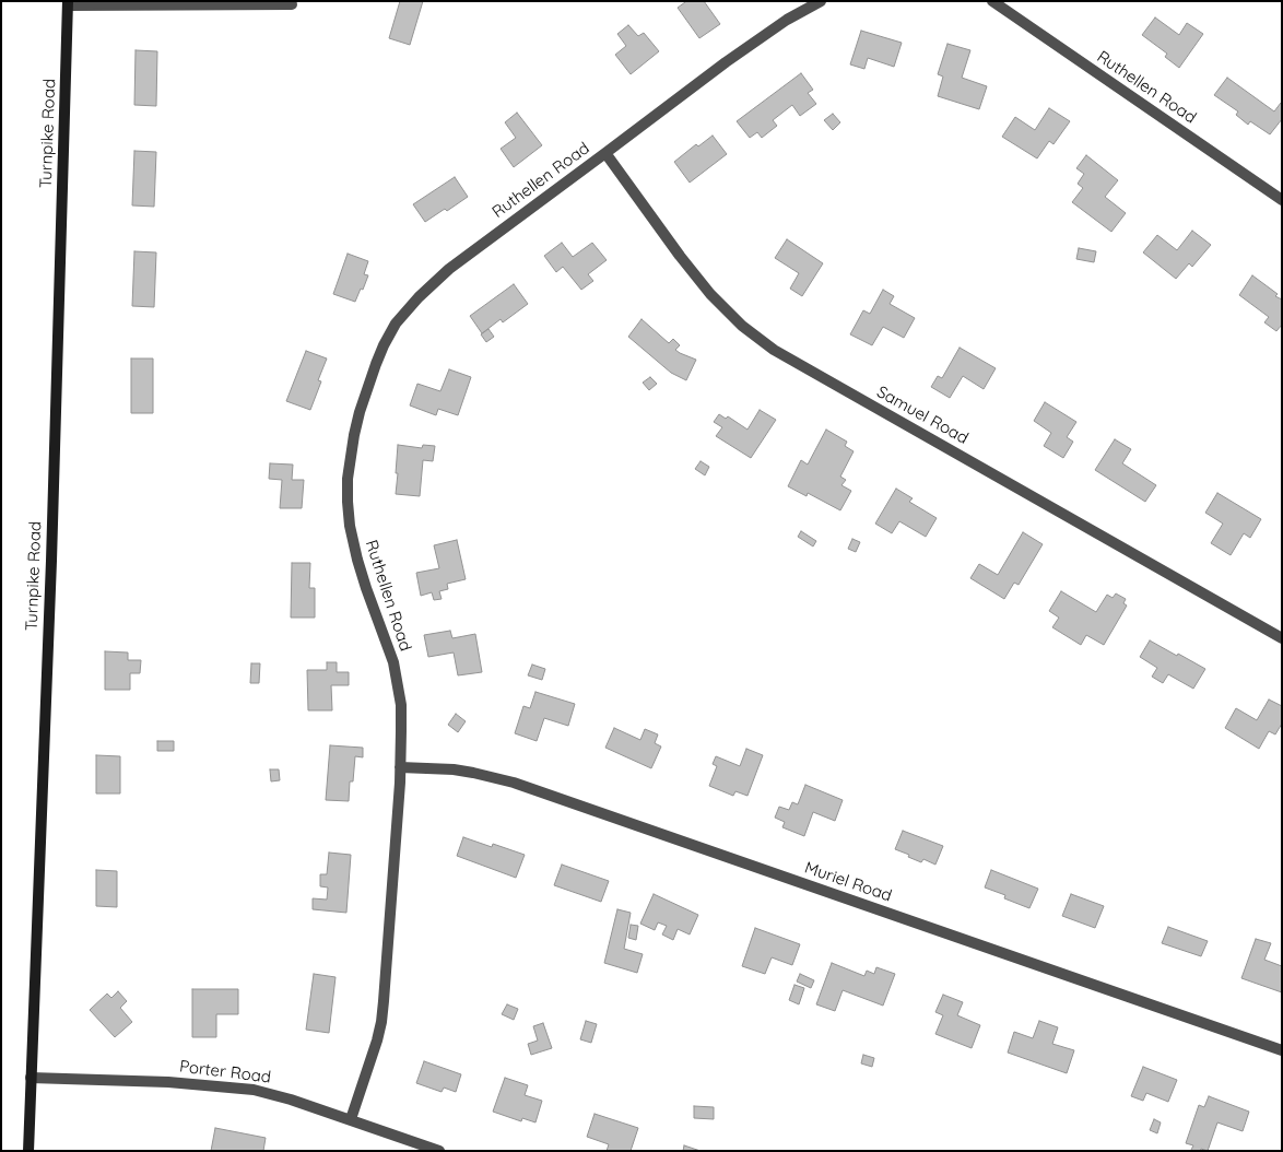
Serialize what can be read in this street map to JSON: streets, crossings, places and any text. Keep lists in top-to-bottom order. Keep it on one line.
{"streets":{"main road":["Turnpike Road"],"street":["Ruthellen Road","Samuel Road","Muriel Road","Porter Road"]},"crossings":[["Ruthellen Road","Samuel Road"],["Ruthellen Road","Muriel Road"],["Ruthellen Road","Porter Road"],["Turnpike Road","Porter Road"]]}
